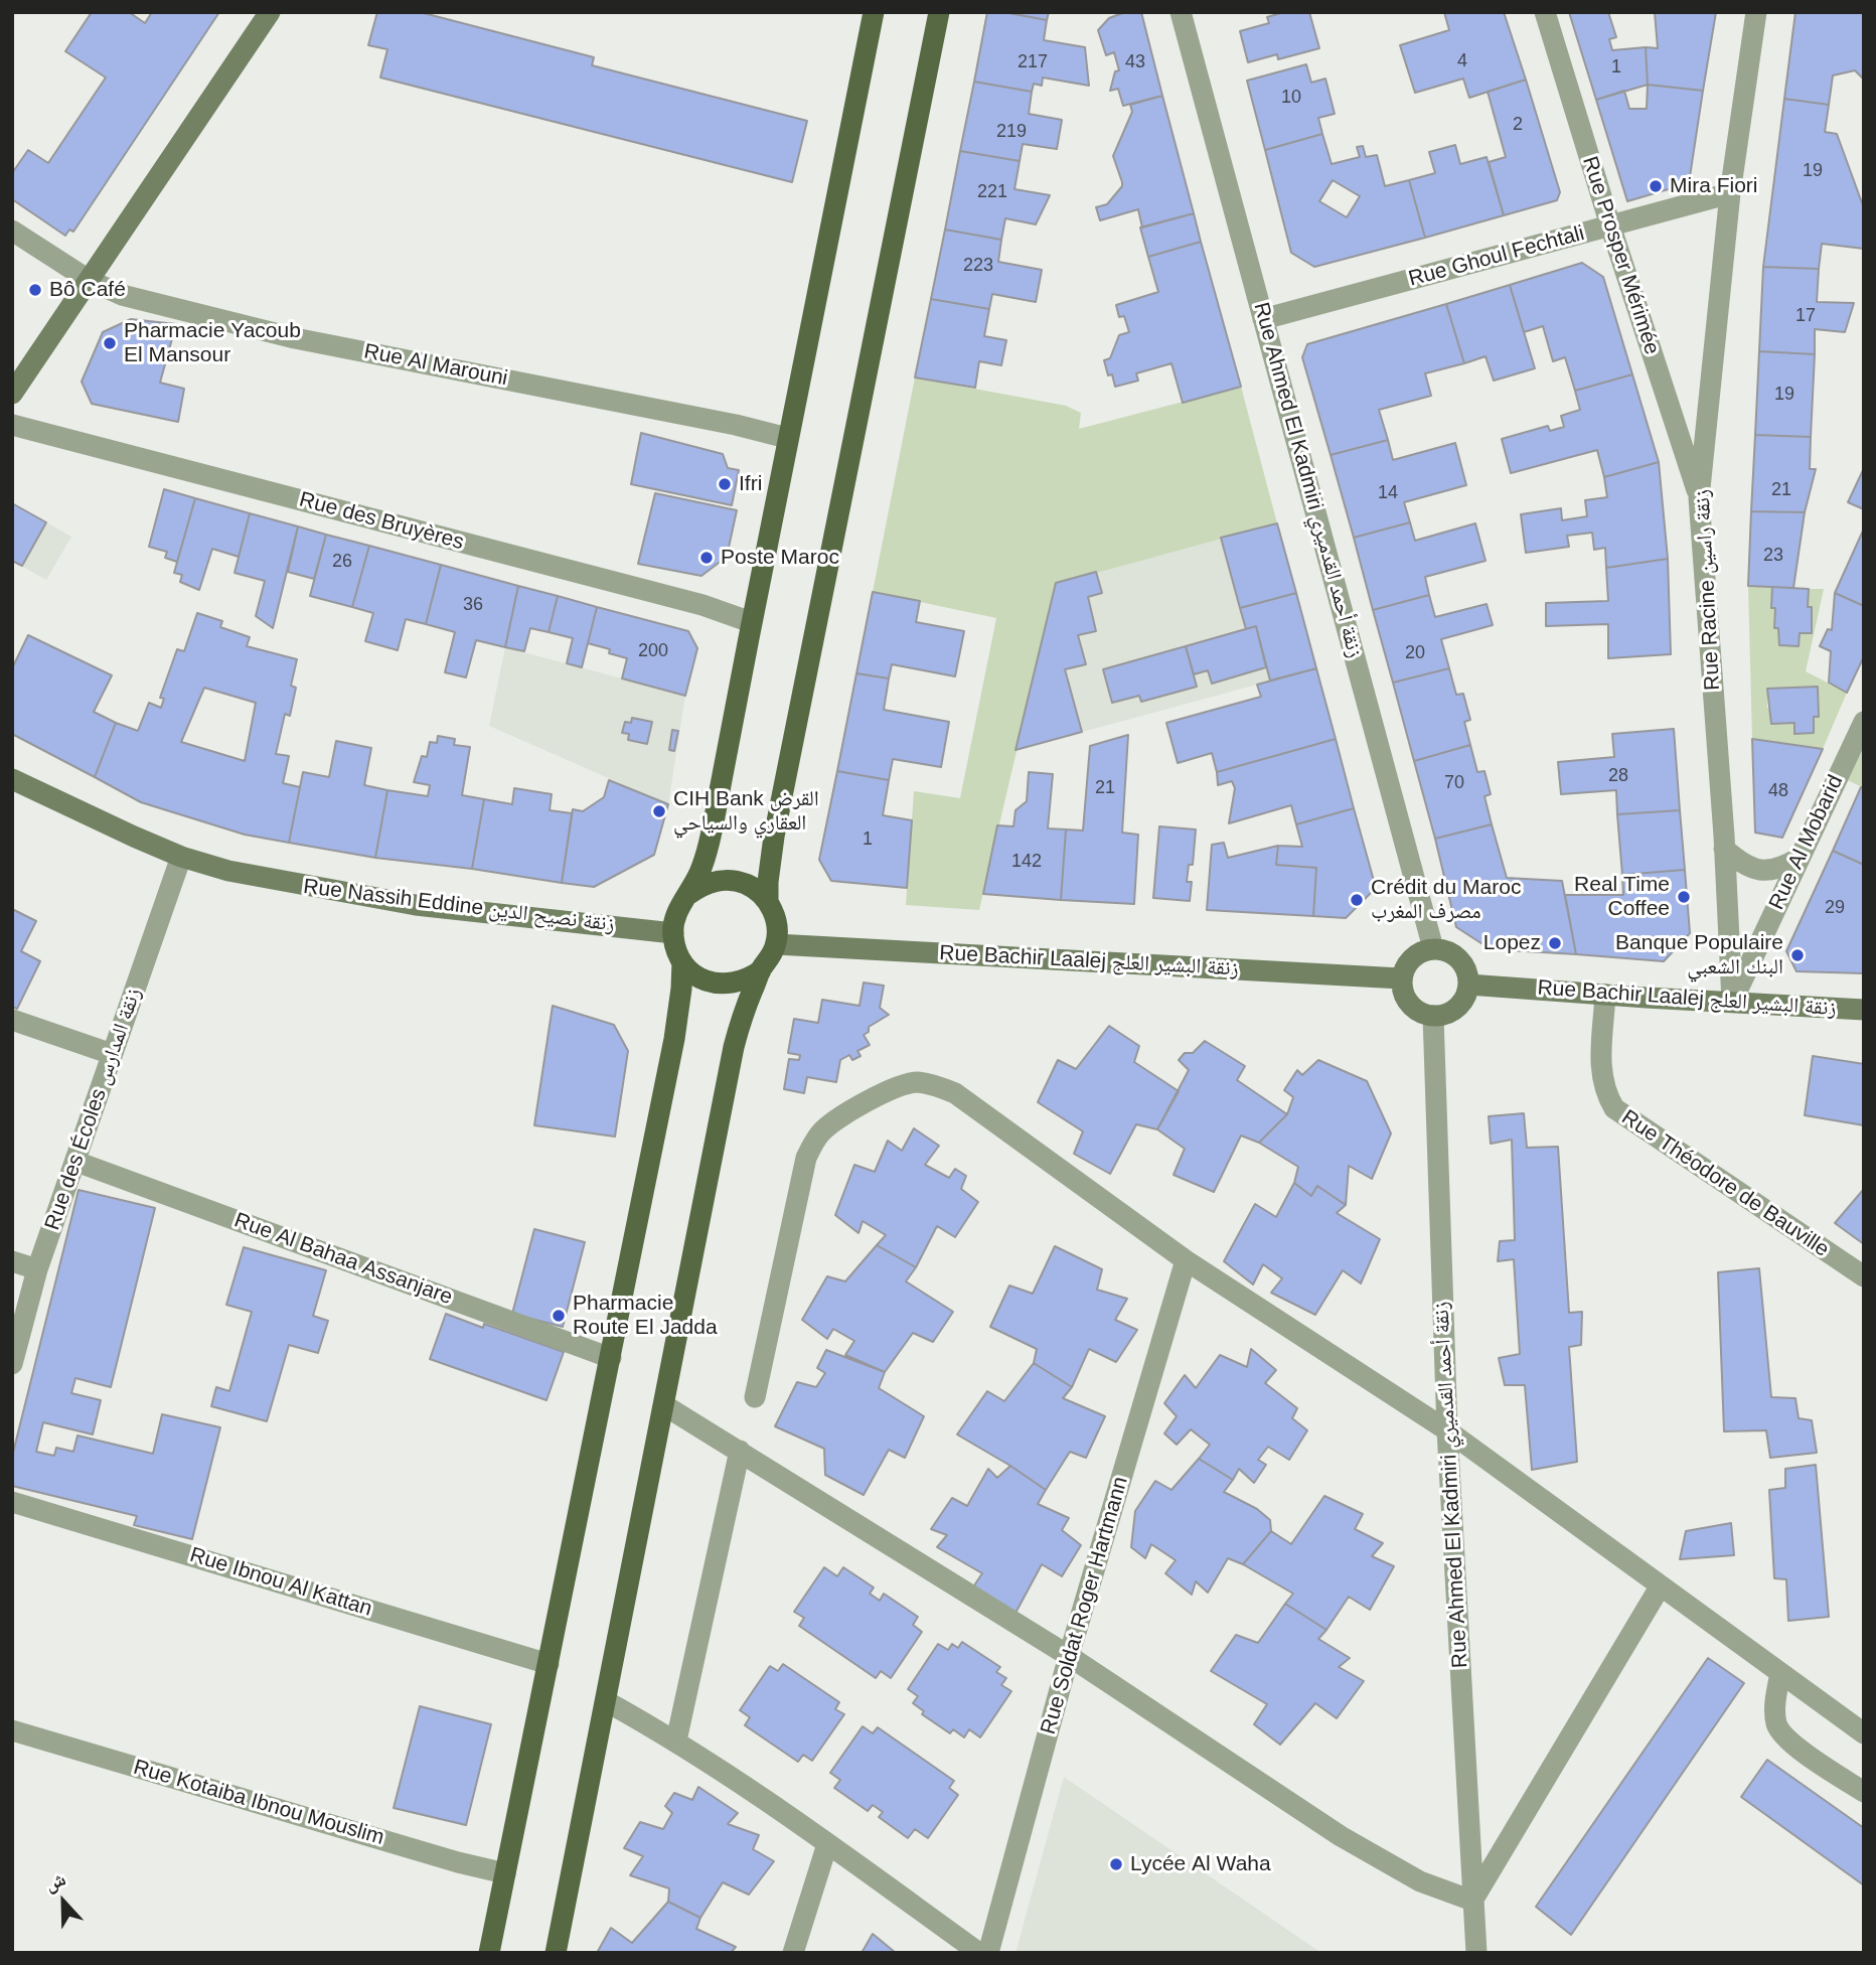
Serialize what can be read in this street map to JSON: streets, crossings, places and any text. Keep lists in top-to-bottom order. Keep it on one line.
{"streets":{"street":["Rue Prosper Mérimée","Rue Ghoul Fechtali","Rue Al Marouni","Rue Ahmed El Kadmiri زنقة أحمد القدميري","Rue des Bruyères","Rue Racine زنقة راسين","Rue Al Mobarid","Rue Nassih Eddine زنقة نصيح الدين","Rue Bachir Laalej زنقة البشير العلج","Rue des Écoles زنقة المدارس","Rue Théodore de Bauville","Rue Al Bahaa Assanjare","Rue Ibnou Al Kattan","Rue Soldat Roger Hartmann","Rue Kotaiba Ibnou Mouslim"]},"crossings":[["Rue Prosper Mérimée","Rue Ghoul Fechtali"],["Rue Prosper Mérimée","Rue Racine زنقة راسين"],["Rue Ghoul Fechtali","Rue Ahmed El Kadmiri زنقة أحمد القدميري"],["Rue Ghoul Fechtali","Rue Racine زنقة راسين"],["Rue Ahmed El Kadmiri زنقة أحمد القدميري","Rue Bachir Laalej زنقة البشير العلج"],["Rue Racine زنقة راسين","Rue Al Mobarid"],["Rue Racine زنقة راسين","Rue Bachir Laalej زنقة البشير العلج"],["Rue Al Mobarid","Rue Bachir Laalej زنقة البشير العلج"],["Rue Nassih Eddine زنقة نصيح الدين","Rue Bachir Laalej زنقة البشير العلج"],["Rue Nassih Eddine زنقة نصيح الدين","Rue des Écoles زنقة المدارس"],["Rue Bachir Laalej زنقة البشير العلج","Rue Théodore de Bauville"],["Rue des Écoles زنقة المدارس","Rue Al Bahaa Assanjare"]],"places":["Mira Fiori","Bô Café","Pharmacie Yacoub El Mansour","Ifri","Poste Maroc","CIH Bank القرض العقاري والسياحي","Real Time Coffee","Crédit du Maroc مصرف المغرب","Lopez","Banque Populaire البنك الشعبي","Pharmacie Route El Jadda","Lycée Al Waha"],"house_numbers":["4","217","43","1","10","2","219","19","221","223","17","19","21","14","23","26","36","200","20","28","70","21","48","1","142","29"],"north":"top"}
